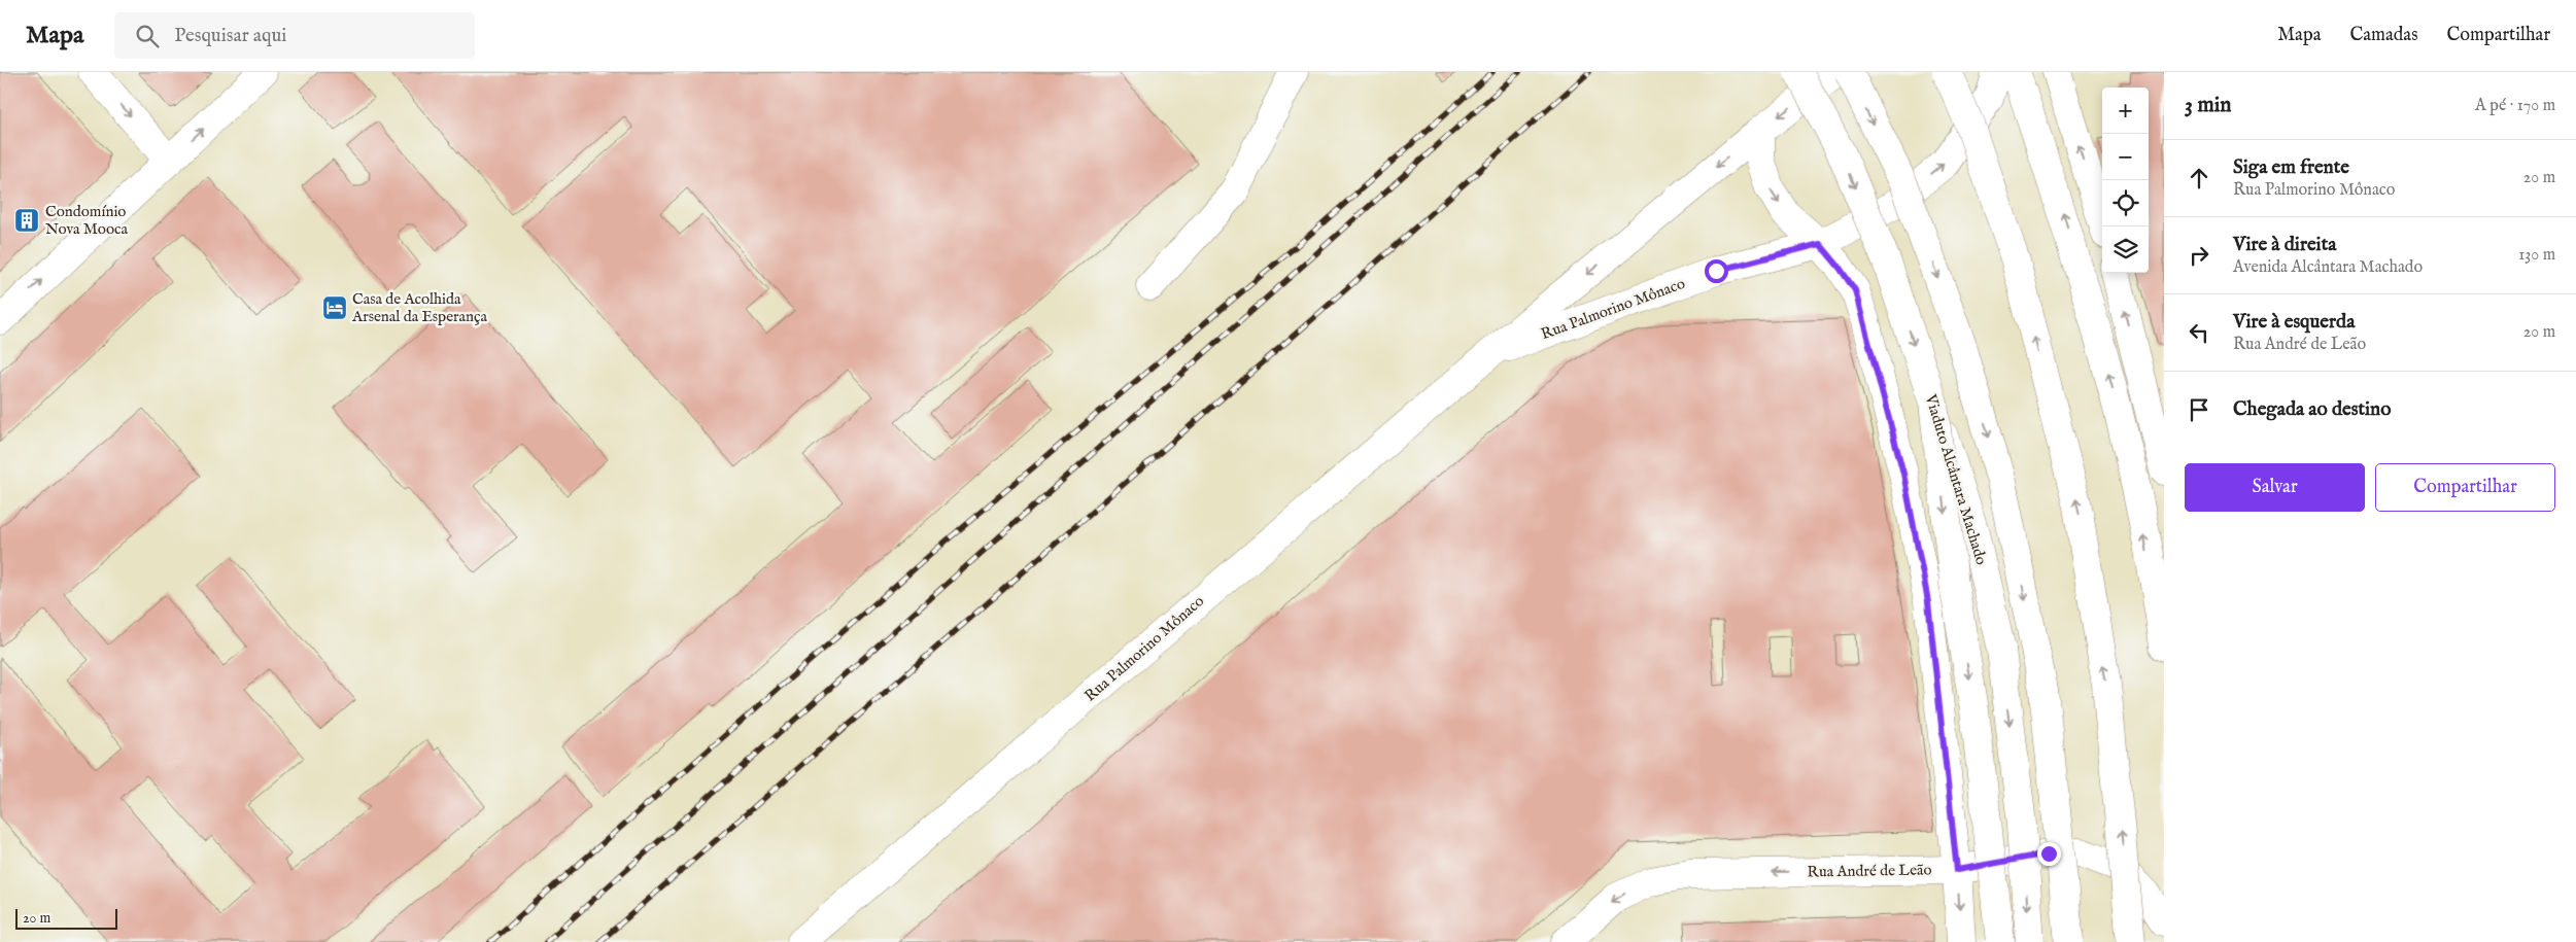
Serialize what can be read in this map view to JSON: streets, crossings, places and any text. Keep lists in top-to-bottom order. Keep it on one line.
{"streets":{"main road":["Rua Palmorino Mônaco","Viaduto Alcântara Machado","Rua André de Leão"]},"one_way":["Rua André de Leão"],"places":{"building":["Condomínio Nova Mooca"],"hotel":["Casa de Acolhida Arsenal da Esperança"]},"scale_bar":"20 m","page":{"header":"Mapa","search":"Pesquisar aqui","nav":["Mapa","Camadas","Compartilhar"],"heading":["3 min","A pé · 170 m"],"map_buttons":["+","−"],"list":[["Siga em frente","Rua Palmorino Mônaco","20 m"],["Vire à direita","Avenida Alcântara Machado","130 m"],["Vire à esquerda","Rua André de Leão","20 m"],"Chegada ao destino"],"buttons":["Salvar","Compartilhar"],"scale":"20 m"}}
